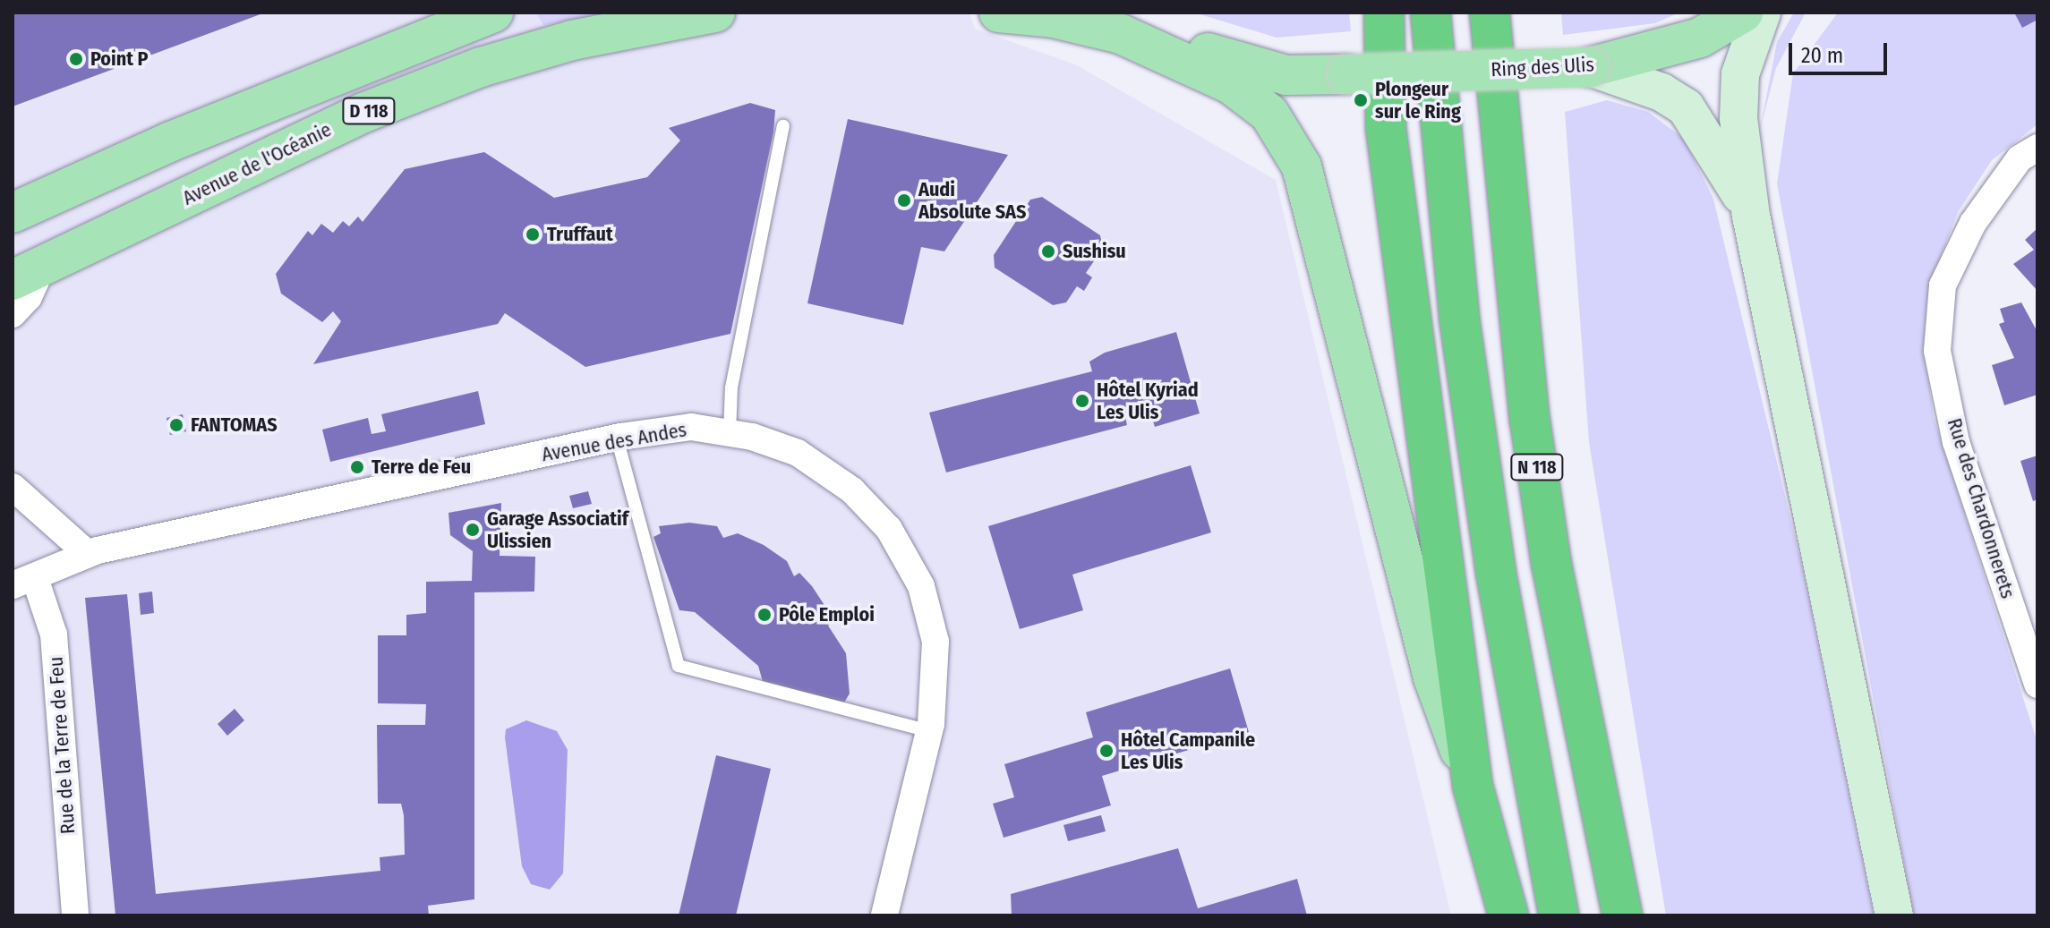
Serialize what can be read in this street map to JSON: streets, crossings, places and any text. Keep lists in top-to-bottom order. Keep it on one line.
{"streets":{"highway":["N 118"],"main road":["Ring des Ulis","D 118","Avenue de l'Océanie"],"street":["Avenue des Andes","Rue des Chardonnerets","Rue de la Terre de Feu"]},"crossings":[["Avenue des Andes","Rue de la Terre de Feu"]],"places":["Point P","Plongeur sur le Ring","Audi Absolute SAS","Truffaut","Sushisu","Hôtel Kyriad Les Ulis","FANTOMAS","Terre de Feu","Garage Associatif Ulissien","Pôle Emploi","Hôtel Campanile Les Ulis"],"scale_bar":"20 m"}
